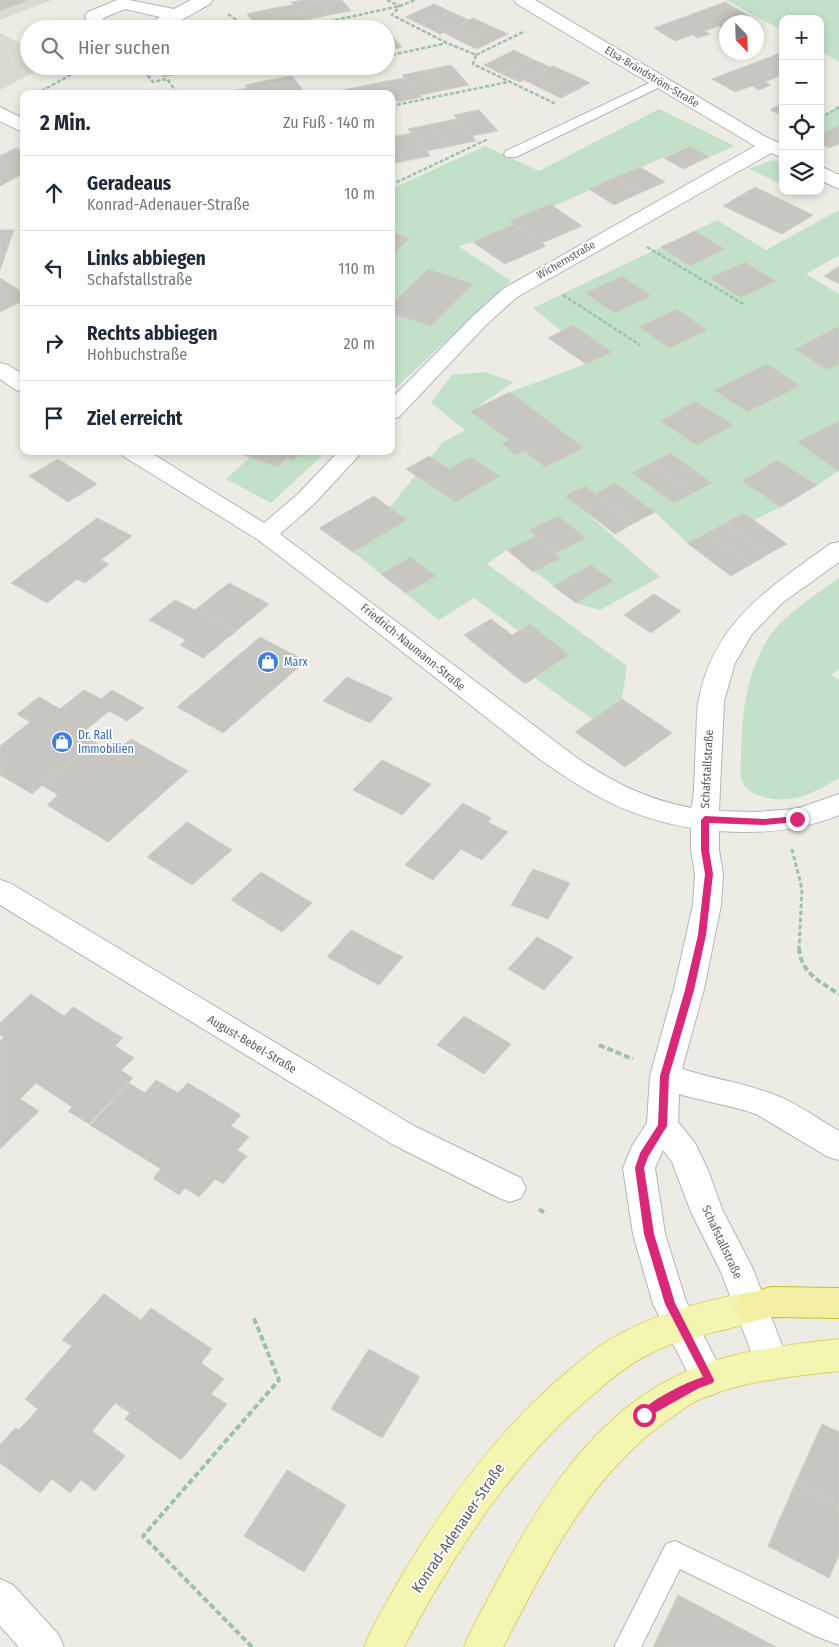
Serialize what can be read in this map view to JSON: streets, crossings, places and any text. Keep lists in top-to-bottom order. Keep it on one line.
{"streets":{"main road":["Konrad-Adenauer-Straße"],"street":["Elsa-Brändström-Straße","Wichernstraße","Friedrich-Naumann-Straße","Schafstallstraße","August-Bebel-Straße"]},"crossings":[["Elsa-Brändström-Straße","Wichernstraße"],["Friedrich-Naumann-Straße","Schafstallstraße"],["Schafstallstraße","Konrad-Adenauer-Straße"]],"places":{"shop":["Marx","Dr. Rall Immobilien"]},"north":"bottom right","page":{"map_buttons":["+","−"],"search":"Hier suchen","heading":["2 Min.","Zu Fuß · 140 m"],"list":[["Geradeaus","Konrad-Adenauer-Straße","10 m"],["Links abbiegen","Schafstallstraße","110 m"],["Rechts abbiegen","Hohbuchstraße","20 m"],"Ziel erreicht"]}}
